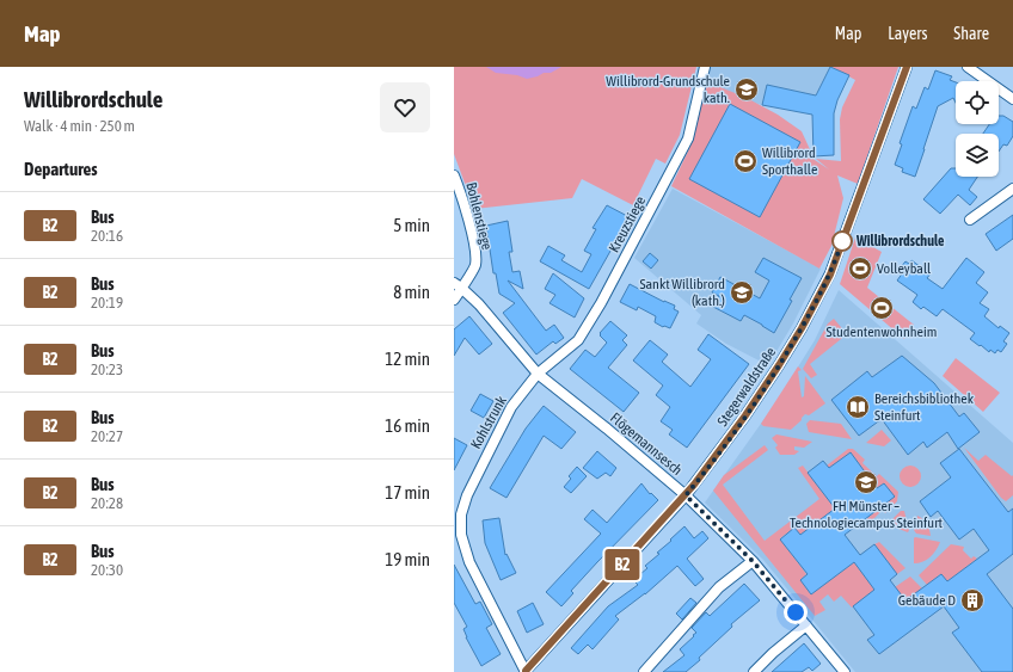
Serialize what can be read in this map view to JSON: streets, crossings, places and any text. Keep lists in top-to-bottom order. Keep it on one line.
{"streets":{"street":["Bohlenstiege","Kreuzstiege","Stegerwaldstraße","Kohlstrunk","Flögemannsesch"]},"crossings":[["Kreuzstiege","Kohlstrunk"],["Kreuzstiege","Flögemannsesch"],["Stegerwaldstraße","Kohlstrunk"],["Stegerwaldstraße","Flögemannsesch"],["Kohlstrunk","Flögemannsesch"]],"places":{"school or university":["Willibrord-Grundschule kath.","Sankt Willibrord (kath.)","FH Münster – Technologiecampus Steinfurt"],"sports":["Willibrord Sporthalle","Volleyball","Studentenwohnheim"],"other":["Willibrordschule"],"library":["Bereichsbibliothek Steinfurt"],"building":["Gebäude D"]},"lines":["bus line B2"],"page":{"header":"Map","nav":["Map","Layers","Share"],"heading":[["Willibrordschule","Walk · 4 min · 250 m"],"Departures"],"on_map":"B2","list":[{"mark":"B2","name":"Bus","note":"20:16","value":"5 min"},{"mark":"B2","name":"Bus","note":"20:19","value":"8 min"},{"mark":"B2","name":"Bus","note":"20:23","value":"12 min"},{"mark":"B2","name":"Bus","note":"20:27","value":"16 min"},{"mark":"B2","name":"Bus","note":"20:28","value":"17 min"},{"mark":"B2","name":"Bus","note":"20:30","value":"19 min"}]}}
